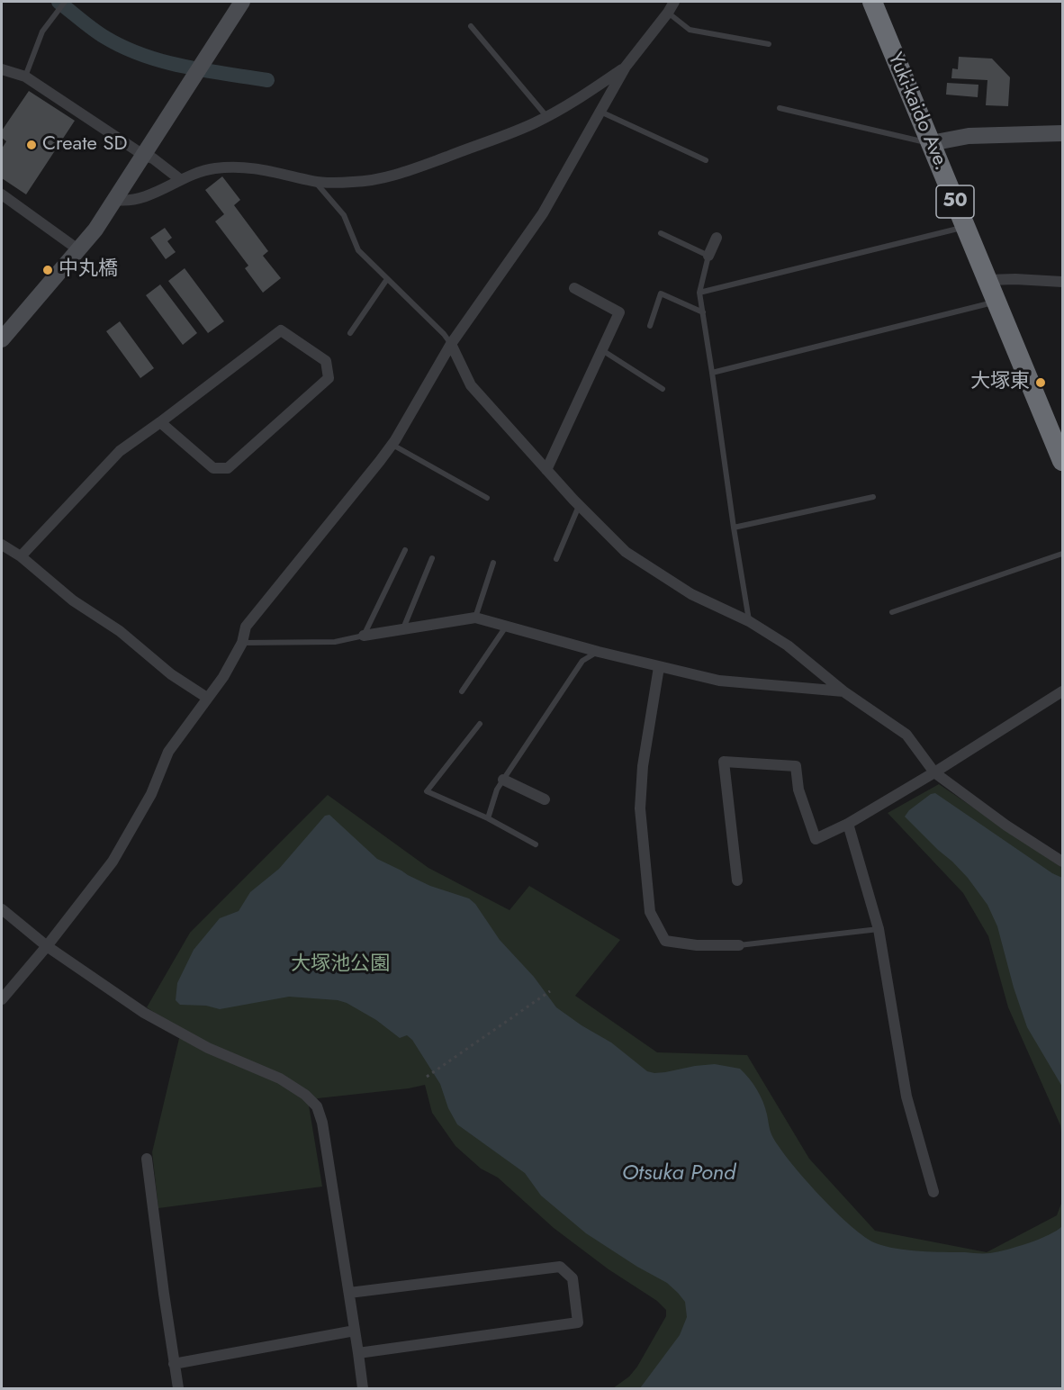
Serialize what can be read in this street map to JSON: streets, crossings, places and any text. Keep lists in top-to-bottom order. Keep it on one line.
{"streets":{"highway":["Yuki-kaido Ave.","50"]},"water":["Otsuka Pond"],"parks":["大塚池公園"],"places":["Create SD","中丸橋","大塚東"]}
